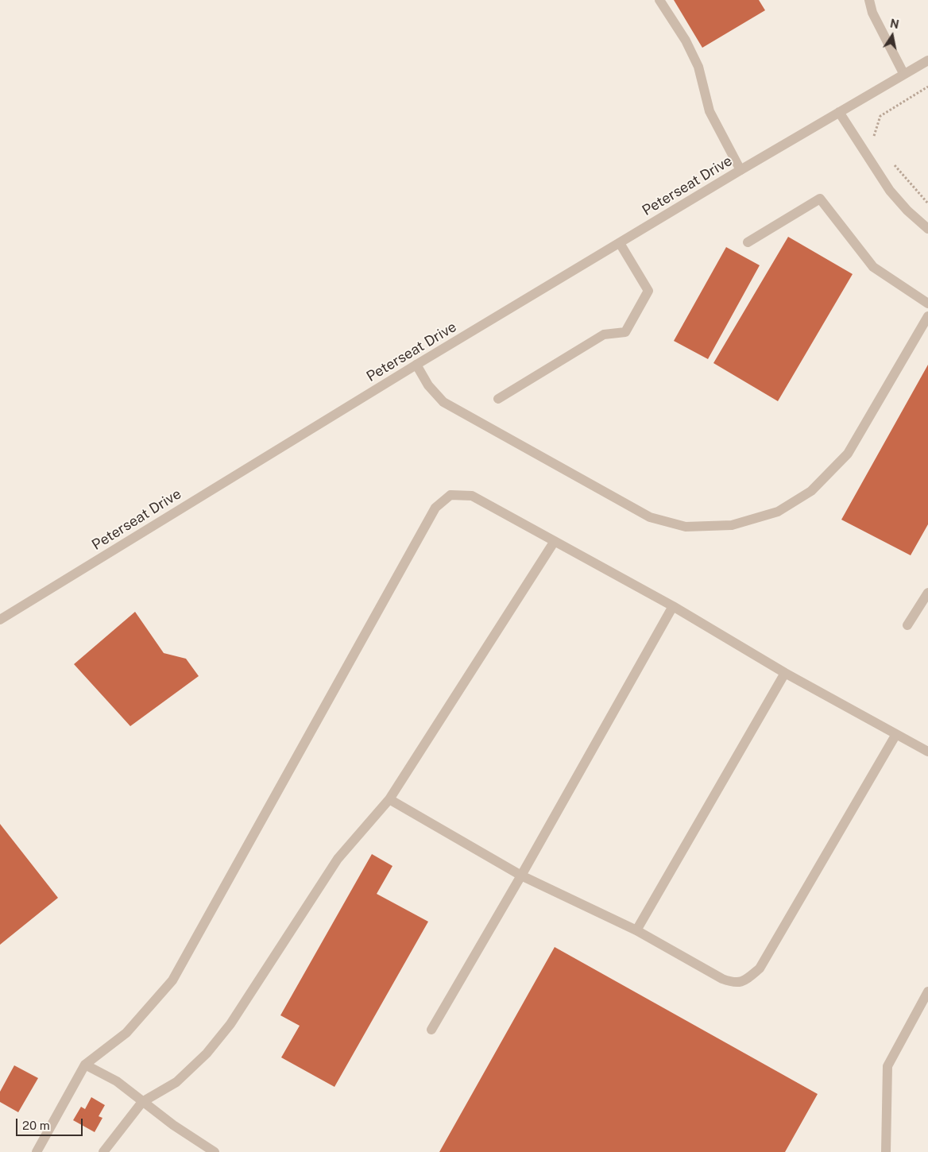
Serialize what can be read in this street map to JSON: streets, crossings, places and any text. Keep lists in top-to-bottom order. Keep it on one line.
{"streets":{"street":["Peterseat Drive"]},"scale_bar":"20 m","north":"top"}
